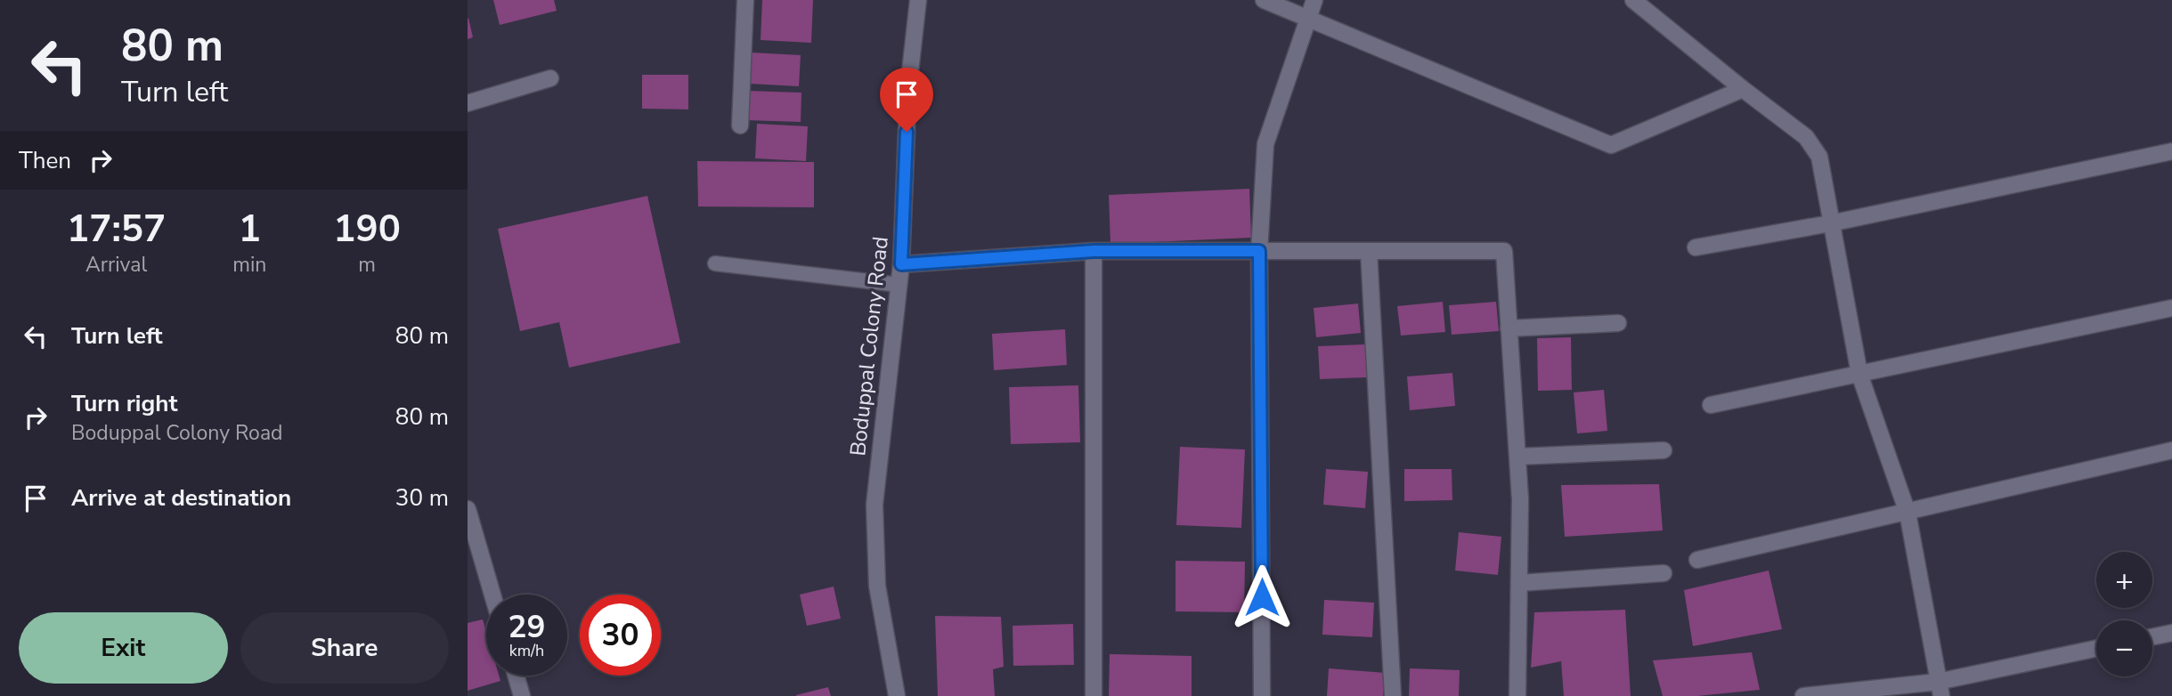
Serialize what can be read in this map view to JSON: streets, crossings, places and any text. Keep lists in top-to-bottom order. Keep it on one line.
{"streets":{"street":["Boduppal Colony Road"]},"page":{"turn":["80 m","Turn left"],"then":"Then","eta":["17:57","Arrival","1","min","190","m"],"list":[{"name":"Turn left","value":"80 m"},{"name":"Turn right","note":"Boduppal Colony Road","value":"80 m"},{"name":"Arrive at destination","value":"30 m"}],"map_buttons":["+","−"],"speed":"29 km/h","limit":"30","buttons":["Exit","Share"]}}
